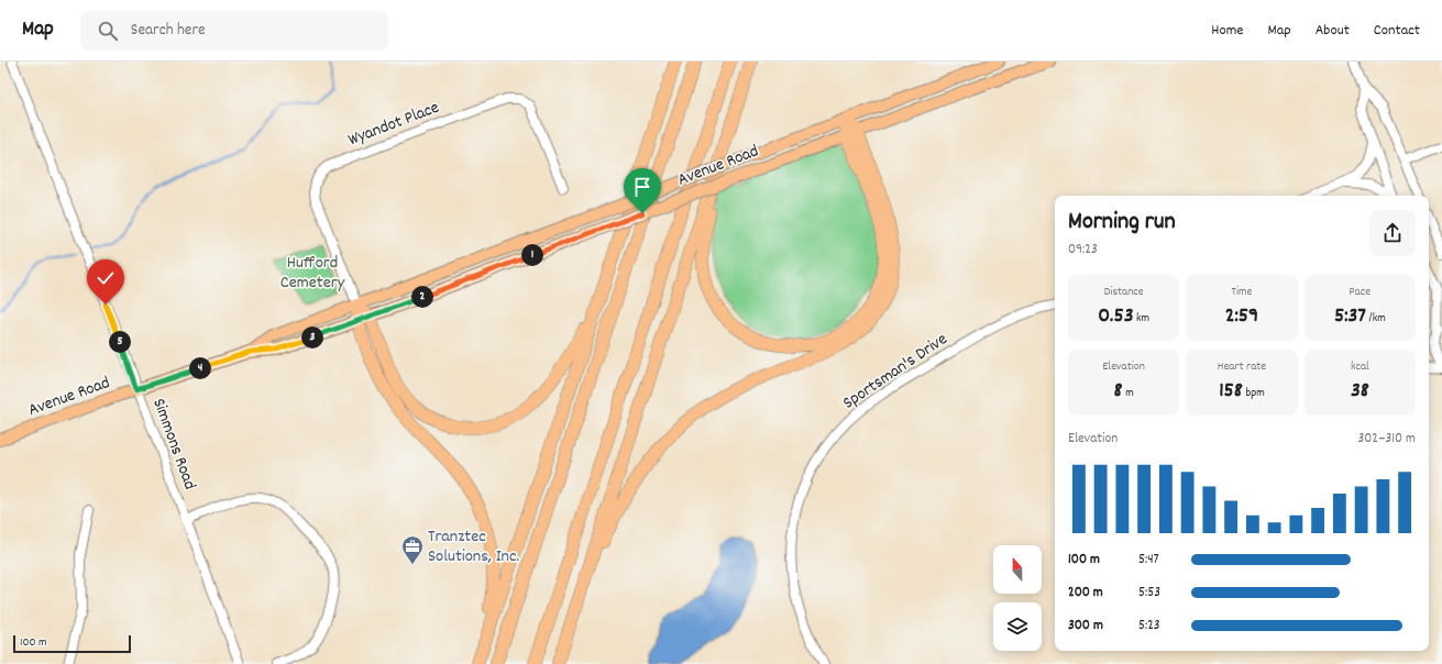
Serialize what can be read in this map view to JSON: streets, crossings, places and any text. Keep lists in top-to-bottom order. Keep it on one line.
{"streets":{"main road":["Avenue Road"],"street":["Wyandot Place","Sportsman's Drive","Simmons Road"]},"crossings":[["Wyandot Place","Avenue Road"],["Avenue Road","Simmons Road"]],"parks":["Hufford Cemetery"],"places":{"office":["Tranztec Solutions, Inc."]},"scale_bar":"100 m","north":"top","page":{"header":"Map","search":"Search here","nav":["Home","Map","About","Contact"],"heading":["Morning run","09:23"],"pins":["1","2","3","5","4"],"stats":[["Distance","0.53 km"],["Time","2:59"],["Pace","5:37 /km"],["Elevation","8 m"],["Heart rate","158 bpm"],["kcal","38"]],"chart":["Elevation","302–310 m"],"list":[{"name":"100 m","note":"5:47"},{"name":"200 m","note":"5:53"},{"name":"300 m","note":"5:23"}],"scale":"100 m"}}
